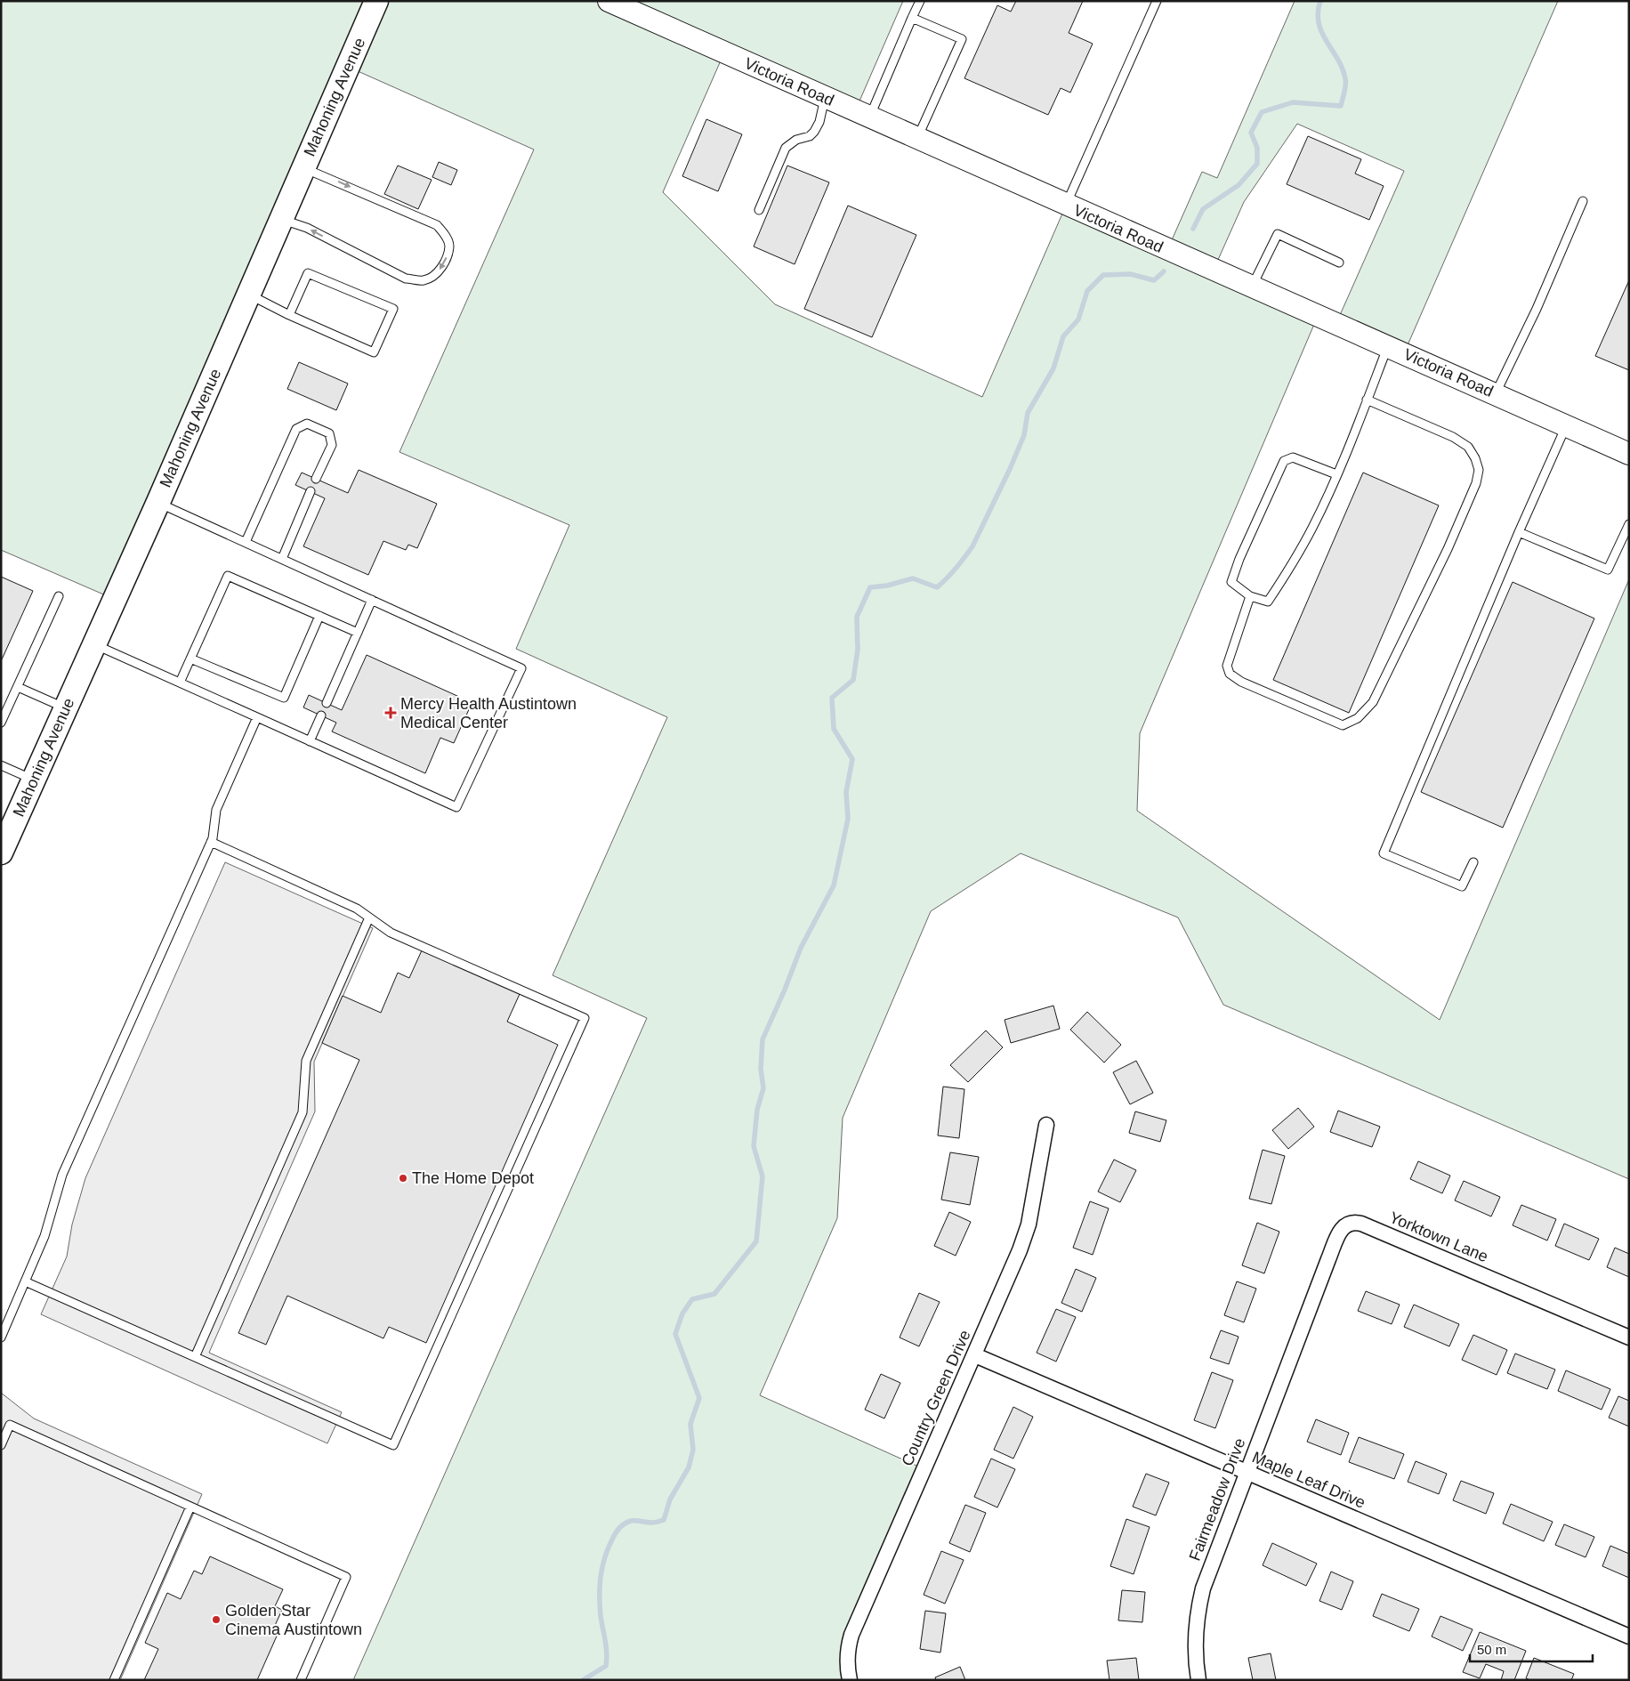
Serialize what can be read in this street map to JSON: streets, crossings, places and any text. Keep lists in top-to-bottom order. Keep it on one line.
{"streets":{"main road":["Mahoning Avenue"],"street":["Victoria Road","Yorktown Lane","Country Green Drive","Maple Leaf Drive","Fairmeadow Drive"]},"crossings":[["Yorktown Lane","Fairmeadow Drive"],["Country Green Drive","Maple Leaf Drive"],["Maple Leaf Drive","Fairmeadow Drive"]],"places":{"health":["Mercy Health Austintown Medical Center"],"other":["The Home Depot","Golden Star Cinema Austintown"]},"scale_bar":"50 m"}
